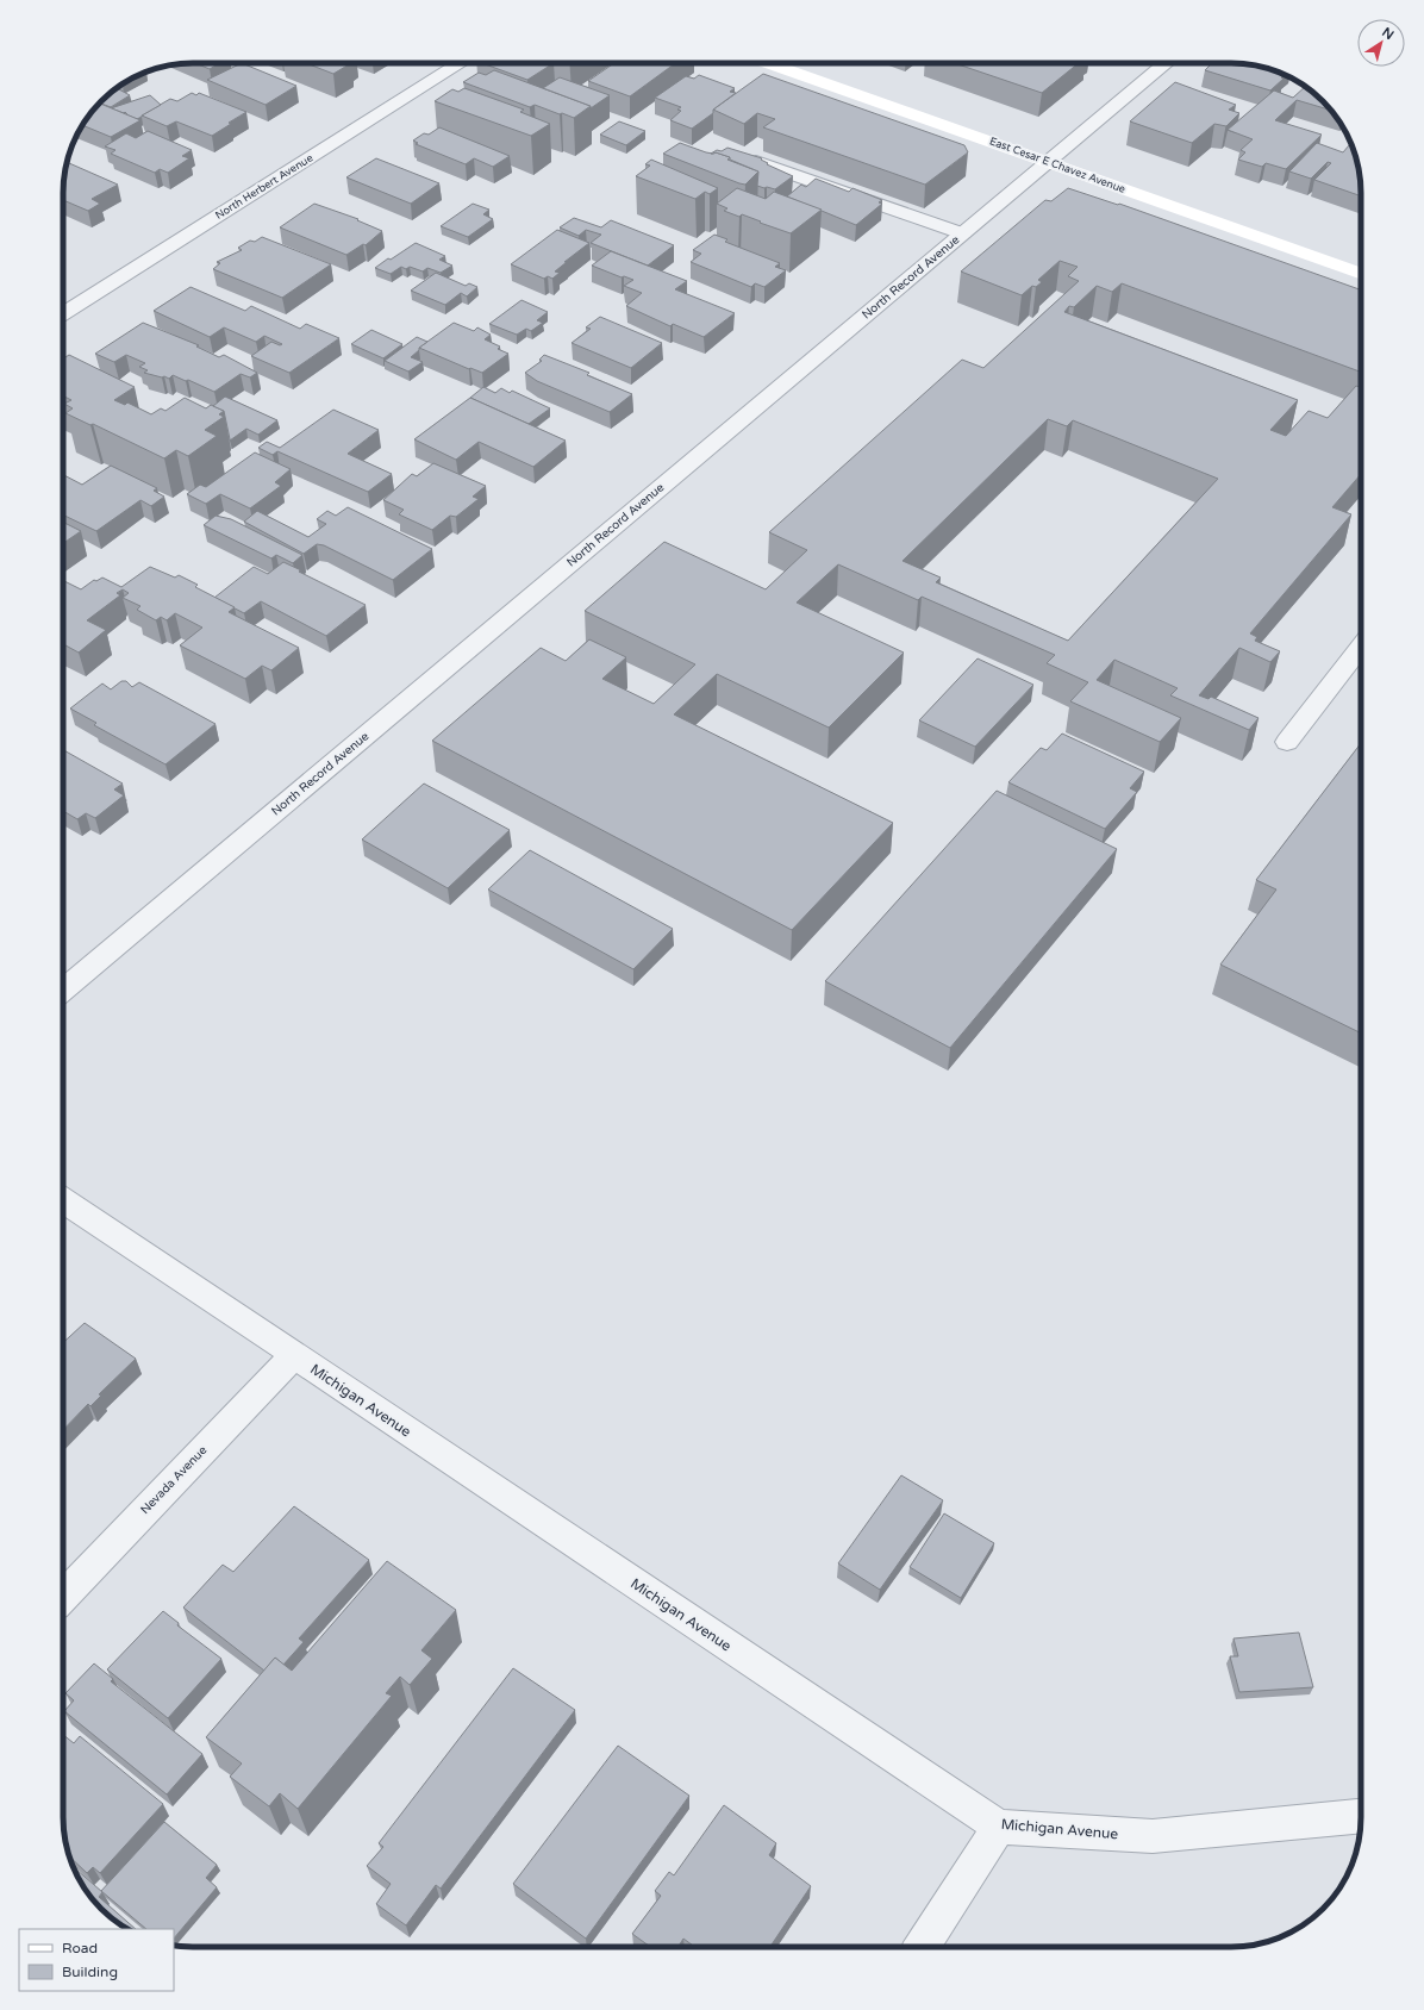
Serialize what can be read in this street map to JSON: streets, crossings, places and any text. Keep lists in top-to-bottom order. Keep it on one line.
{"streets":{"main road":["East Cesar E Chavez Avenue"],"street":["North Herbert Avenue","North Record Avenue","Michigan Avenue","Nevada Avenue"]},"crossings":[["East Cesar E Chavez Avenue","North Record Avenue"],["Michigan Avenue","Nevada Avenue"]],"legend":["Road","Building"],"north":"top right"}
